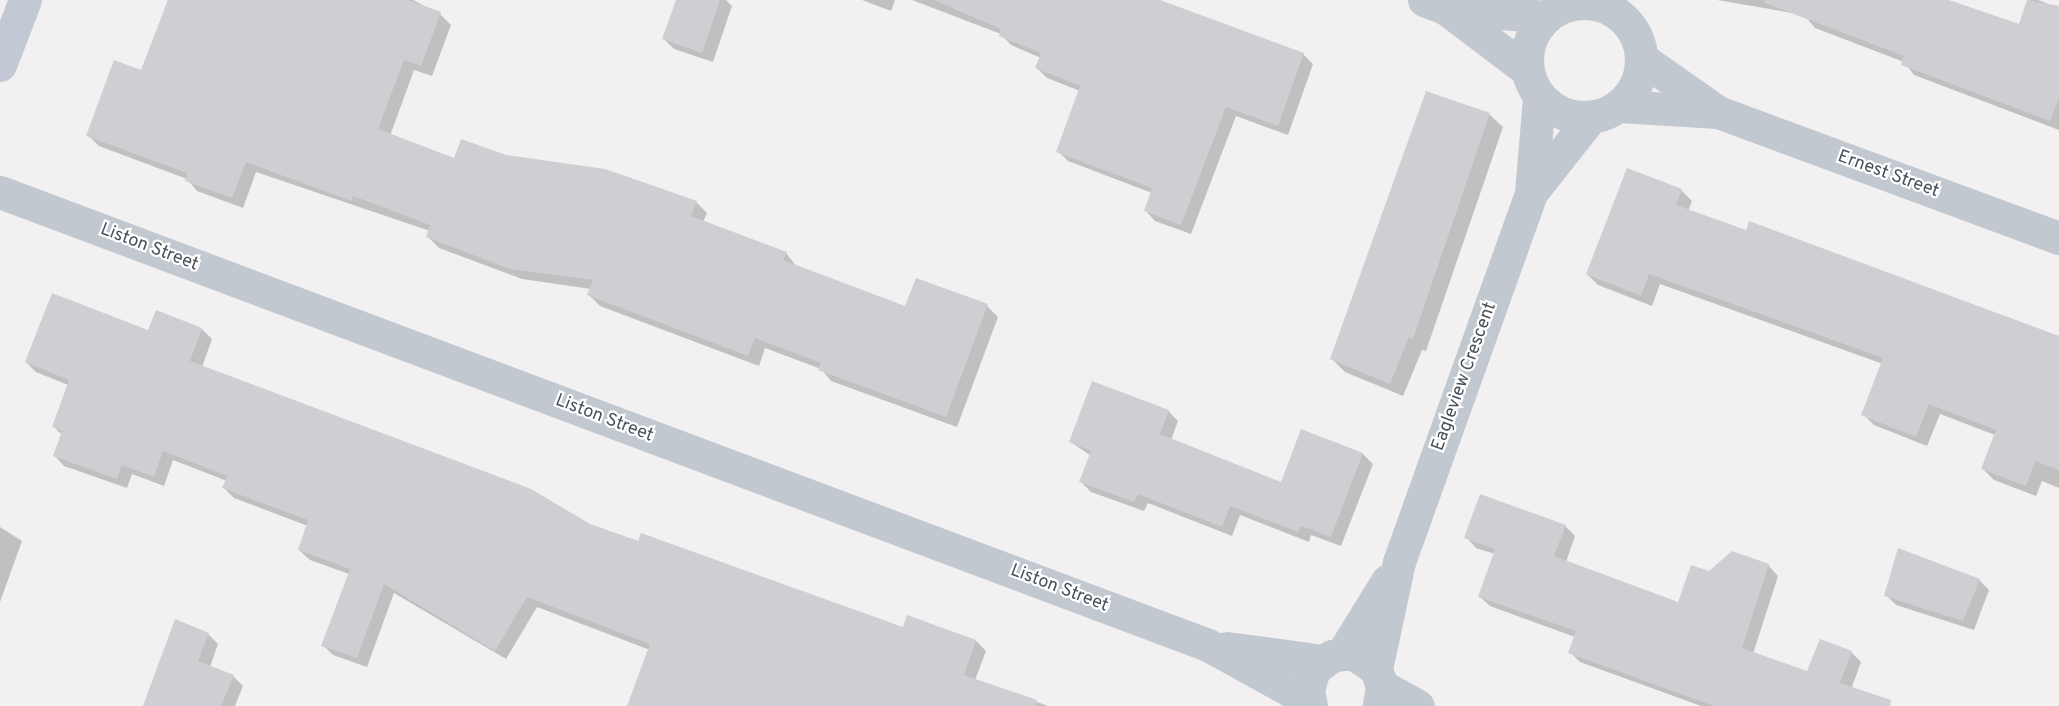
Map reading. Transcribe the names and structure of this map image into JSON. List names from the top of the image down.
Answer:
{
  "streets": {
    "street": ["Ernest Street", "Liston Street", "Eagleview Crescent"]
  },
  "crossings": [
    ["Ernest Street", "Eagleview Crescent"],
    ["Liston Street", "Eagleview Crescent"]
  ]
}
